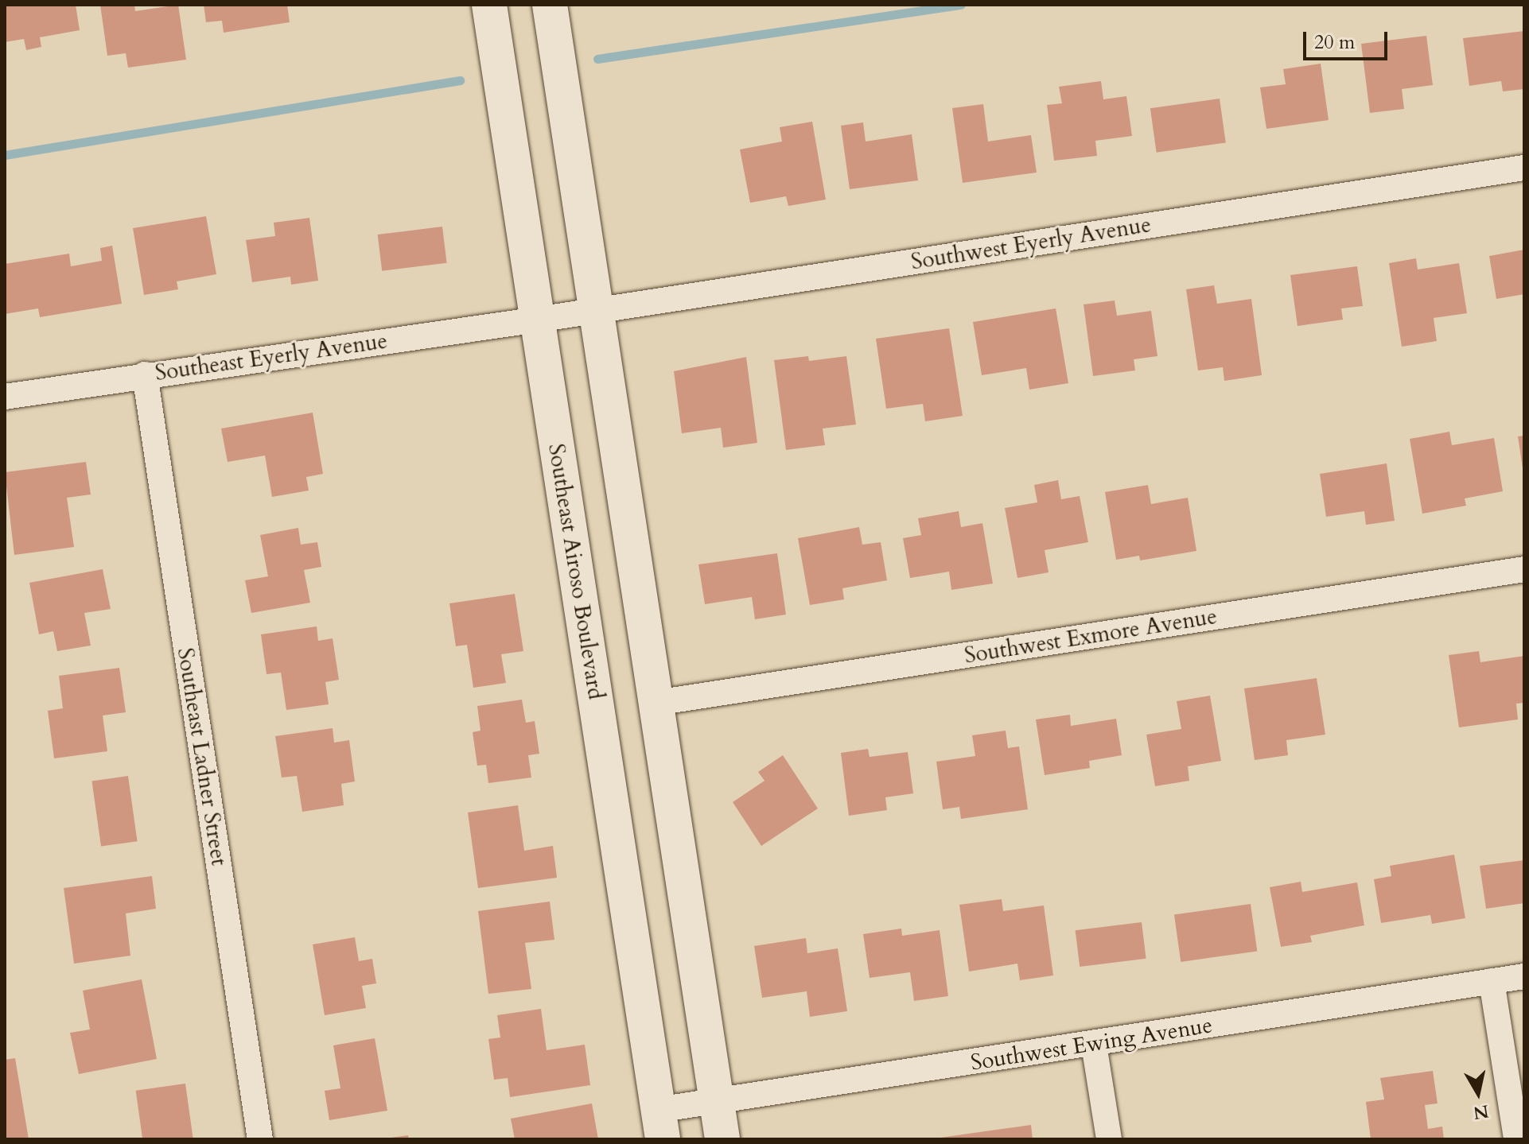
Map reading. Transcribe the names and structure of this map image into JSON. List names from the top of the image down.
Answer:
{
  "streets": {
    "main road": ["Southeast Airoso Boulevard"],
    "street": [
      "Southwest Eyerly Avenue",
      "Southeast Eyerly Avenue",
      "Southwest Exmore Avenue",
      "Southeast Ladner Street",
      "Southwest Ewing Avenue"
    ]
  },
  "crossings": [
    ["Southwest Eyerly Avenue", "Southeast Eyerly Avenue"],
    ["Southwest Eyerly Avenue", "Southeast Airoso Boulevard"],
    ["Southeast Eyerly Avenue", "Southeast Airoso Boulevard"],
    ["Southeast Eyerly Avenue", "Southeast Ladner Street"],
    ["Southeast Airoso Boulevard", "Southwest Ewing Avenue"]
  ],
  "scale_bar": "20 m",
  "north": "bottom"
}
